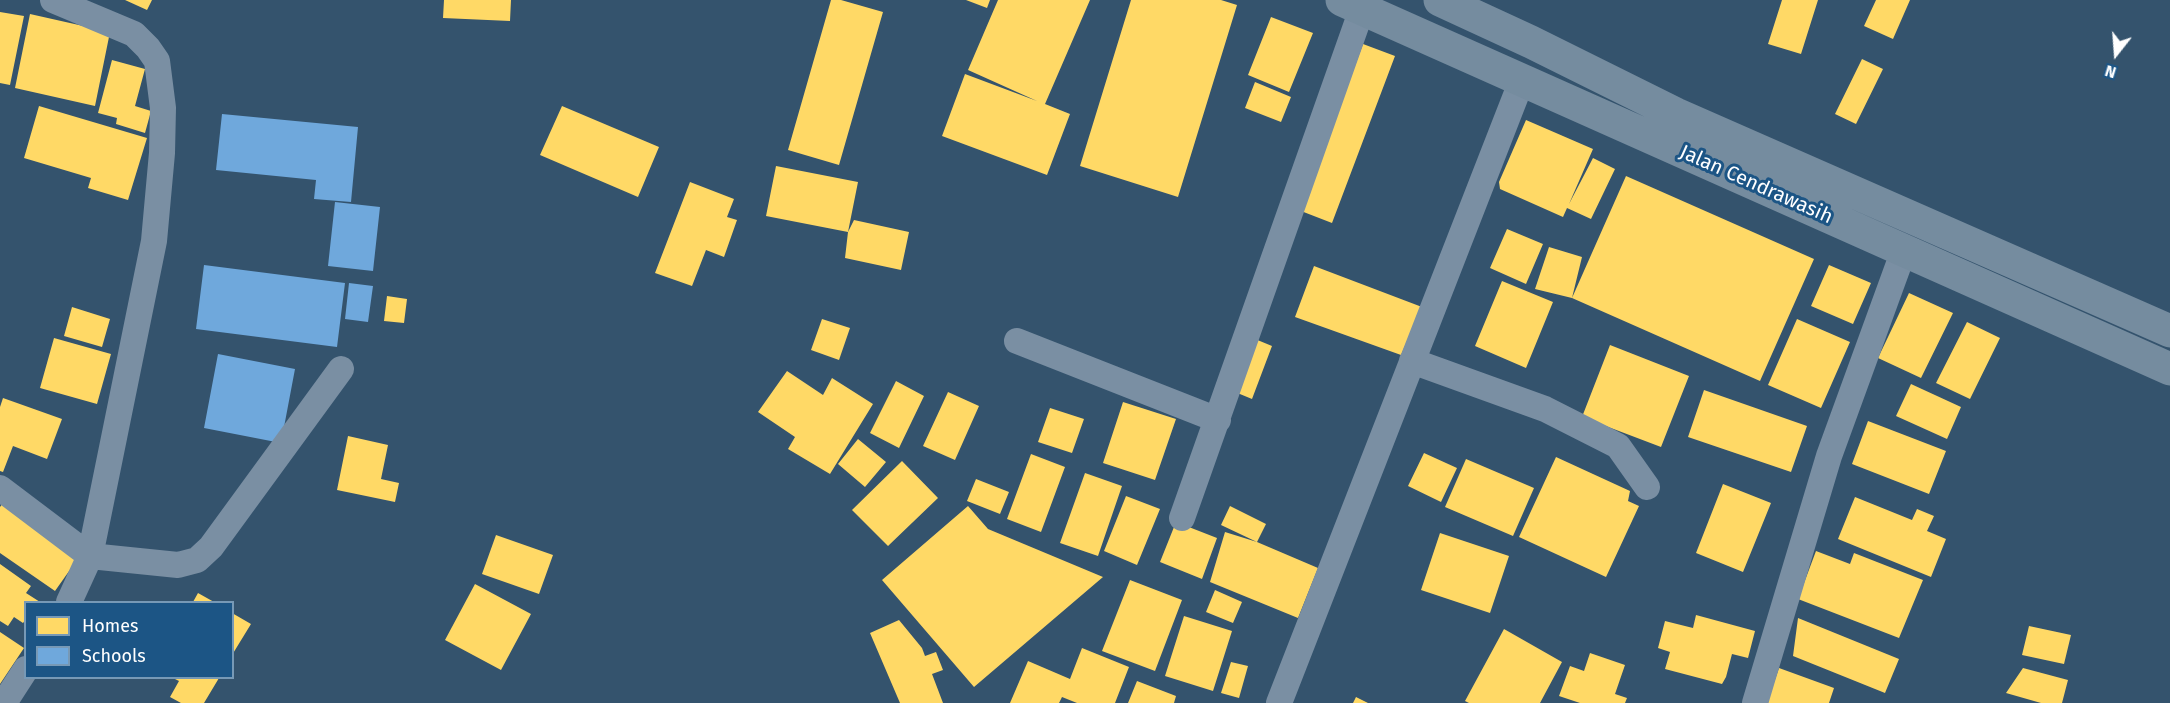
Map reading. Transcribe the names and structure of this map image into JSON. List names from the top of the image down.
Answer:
{
  "streets": {
    "main road": ["Jalan Cendrawasih"]
  },
  "legend": ["Homes", "Schools"],
  "north": "bottom"
}
